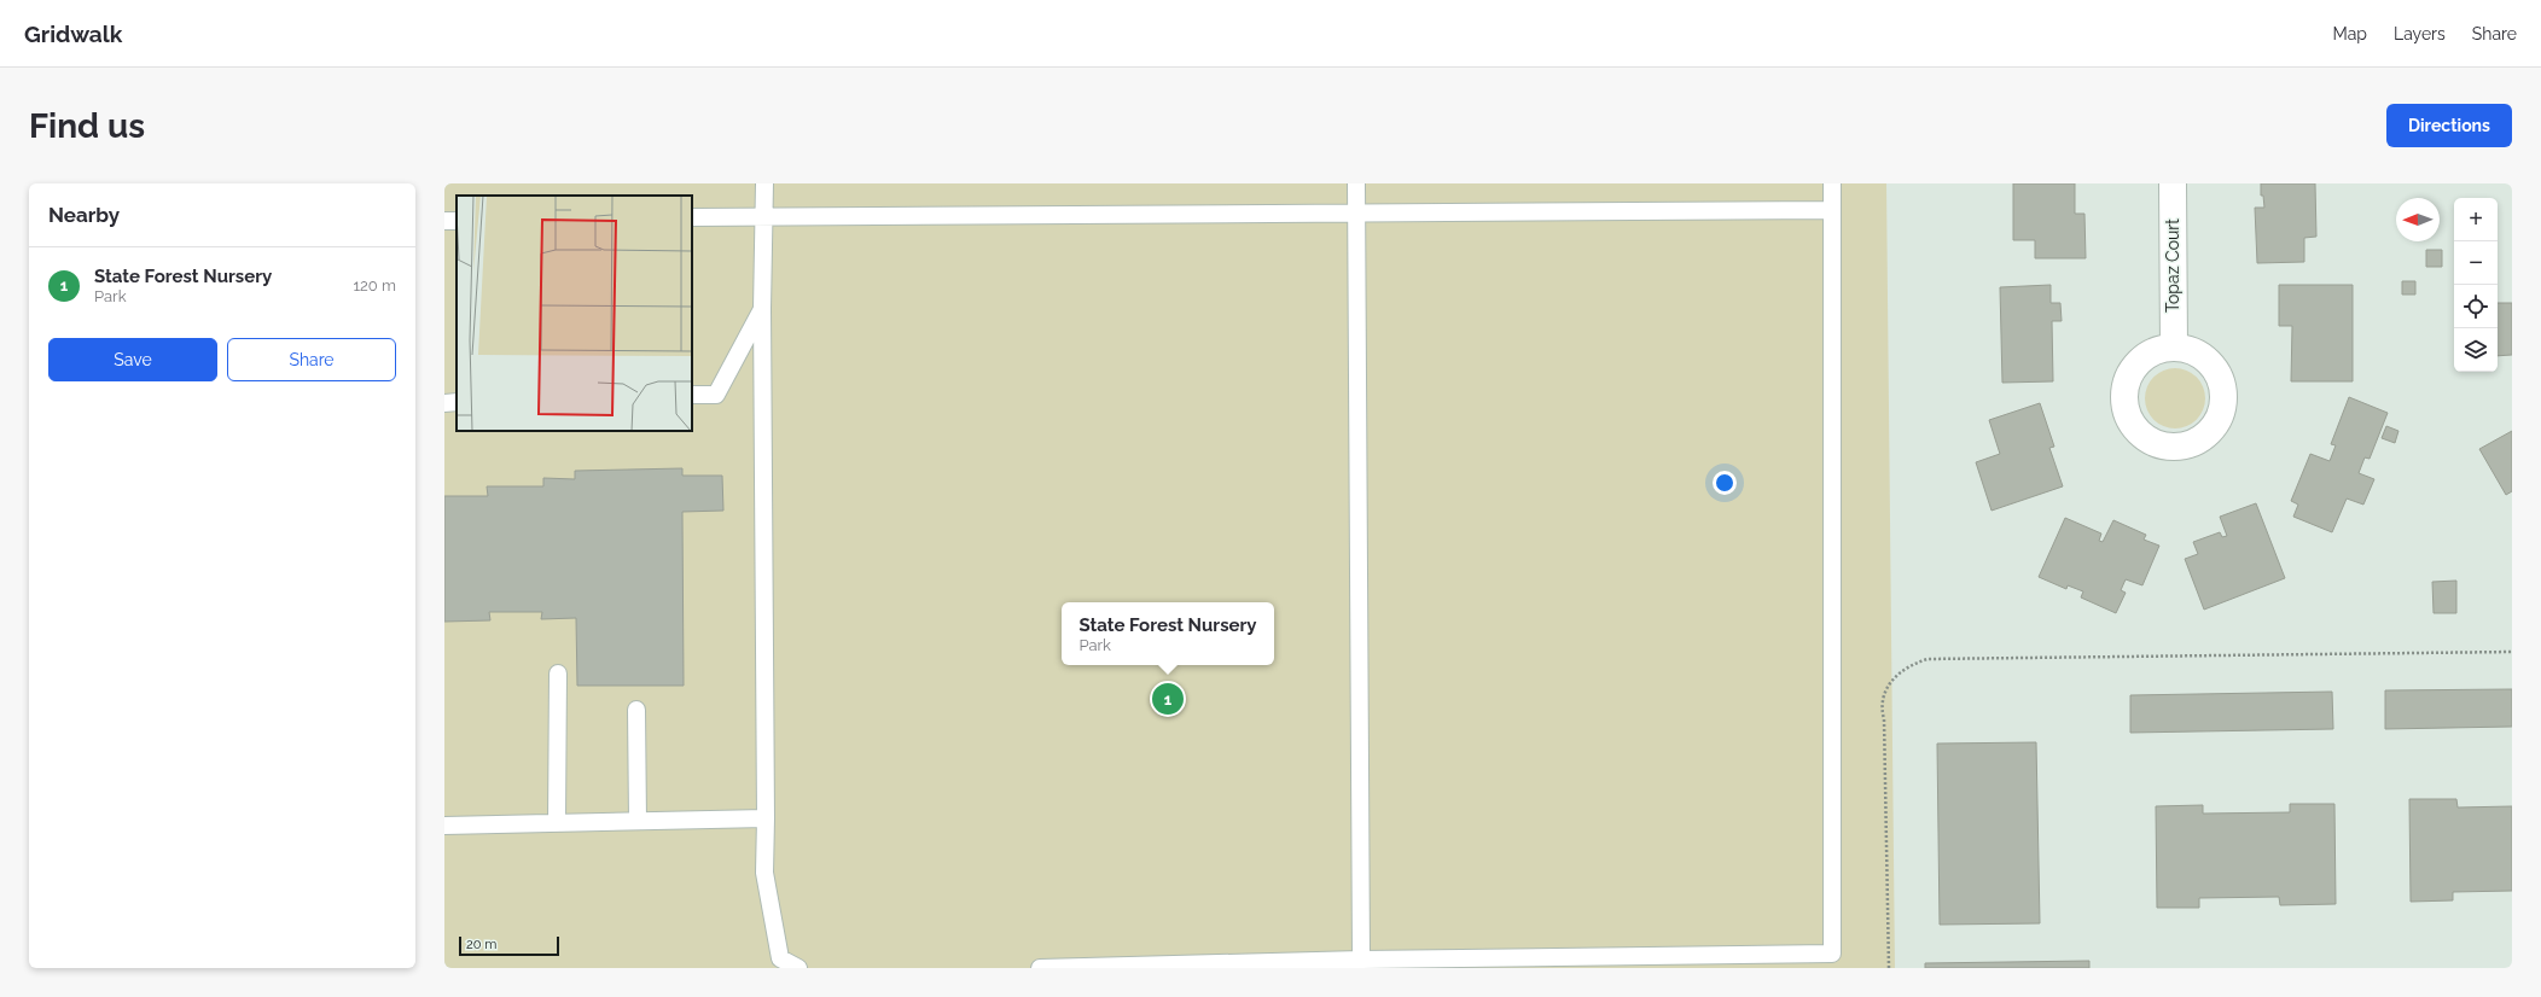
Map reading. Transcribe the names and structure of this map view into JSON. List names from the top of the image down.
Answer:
{
  "streets": {
    "street": ["Topaz Court"]
  },
  "scale_bar": "20 m",
  "north": "left",
  "page": {
    "header": "Gridwalk",
    "nav": ["Map", "Layers", "Share"],
    "buttons": [
      "Directions",
      ["Save", "Share"]
    ],
    "title": "Find us",
    "heading": "Nearby",
    "map_buttons": ["+", "−"],
    "list": [
      {
        "mark": "1",
        "name": "State Forest Nursery",
        "note": "Park",
        "value": "120 m"
      }
    ],
    "popup": ["State Forest Nursery", "Park"],
    "pins": "1",
    "scale": "20 m"
  }
}
